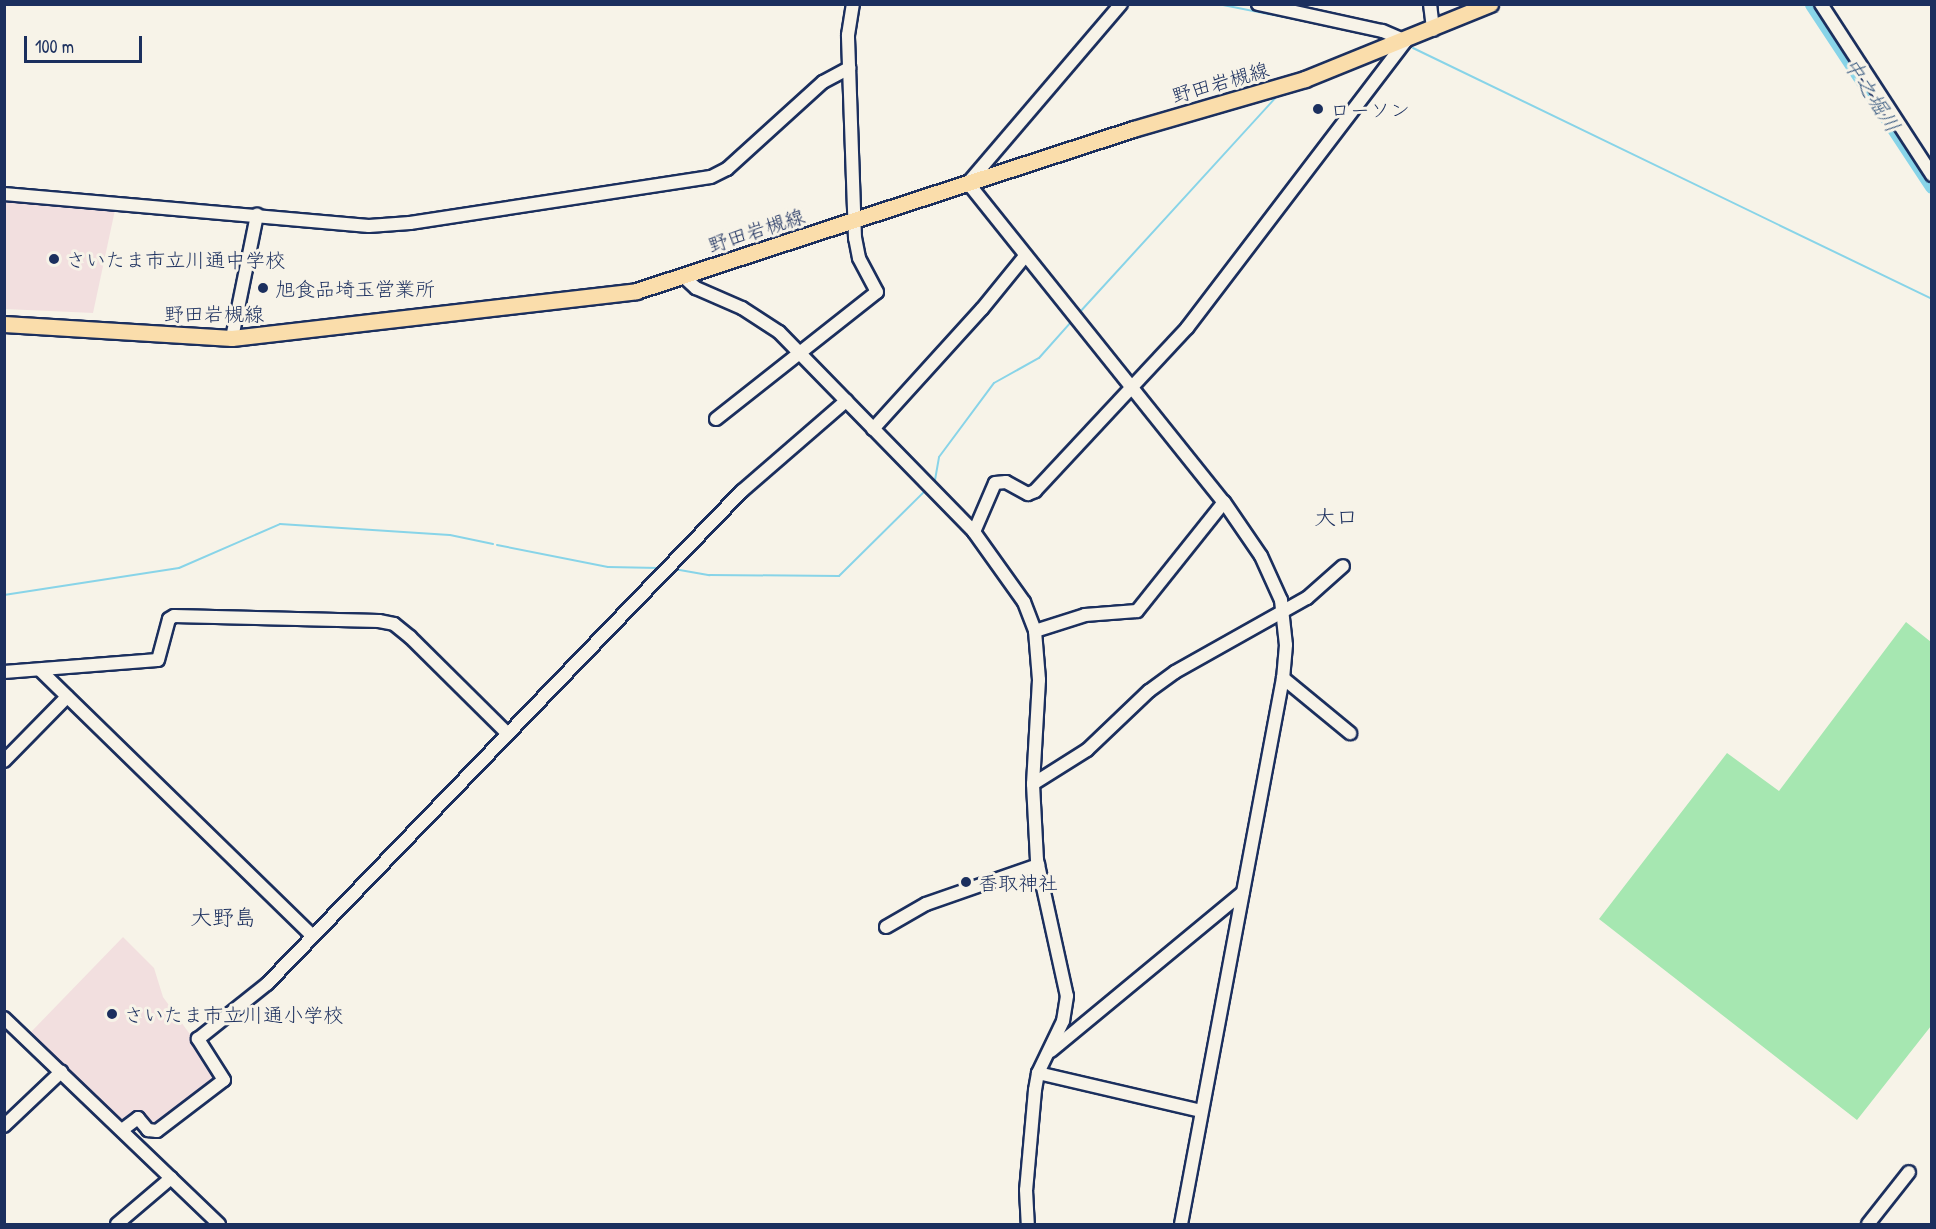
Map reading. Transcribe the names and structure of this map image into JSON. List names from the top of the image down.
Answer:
{
  "streets": {
    "main road": ["野田岩槻線"]
  },
  "districts": ["大口", "大野島"],
  "water": ["中之堀川"],
  "places": [
    "ローソン",
    "さいたま市立川通中学校",
    "旭食品埼玉営業所",
    "香取神社",
    "さいたま市立川通小学校"
  ],
  "scale_bar": "100 m"
}
